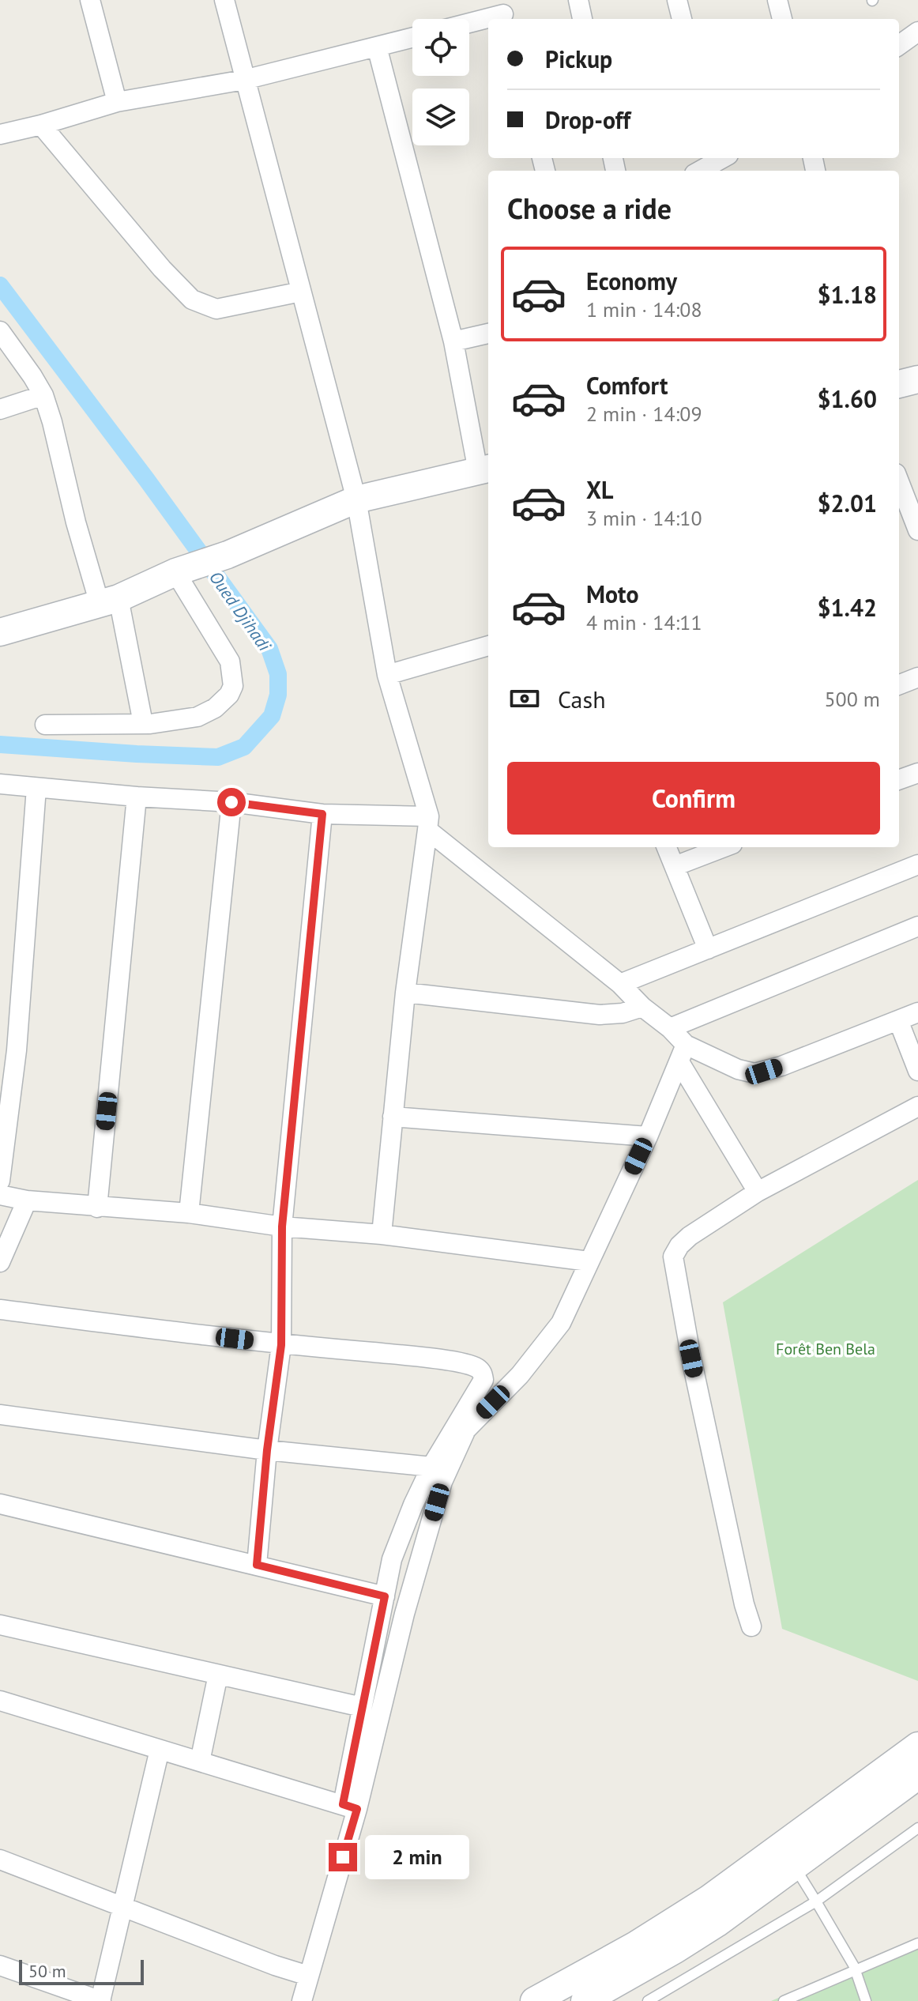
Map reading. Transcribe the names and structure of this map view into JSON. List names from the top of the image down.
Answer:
{
  "water": ["Oued Djihadi"],
  "parks": ["Forêt Ben Bela"],
  "scale_bar": "50 m",
  "page": {
    "banner": ["Pickup", "Drop-off"],
    "heading": "Choose a ride",
    "list": [
      {
        "name": "Economy",
        "note": "1 min · 14:08",
        "value": "$1.18"
      },
      {
        "name": "Comfort",
        "note": "2 min · 14:09",
        "value": "$1.60"
      },
      {
        "name": "XL",
        "note": "3 min · 14:10",
        "value": "$2.01"
      },
      {
        "name": "Moto",
        "note": "4 min · 14:11",
        "value": "$1.42"
      }
    ],
    "pay": ["Cash", "500 m"],
    "buttons": "Confirm",
    "bubble": "2 min",
    "scale": "50 m"
  }
}
